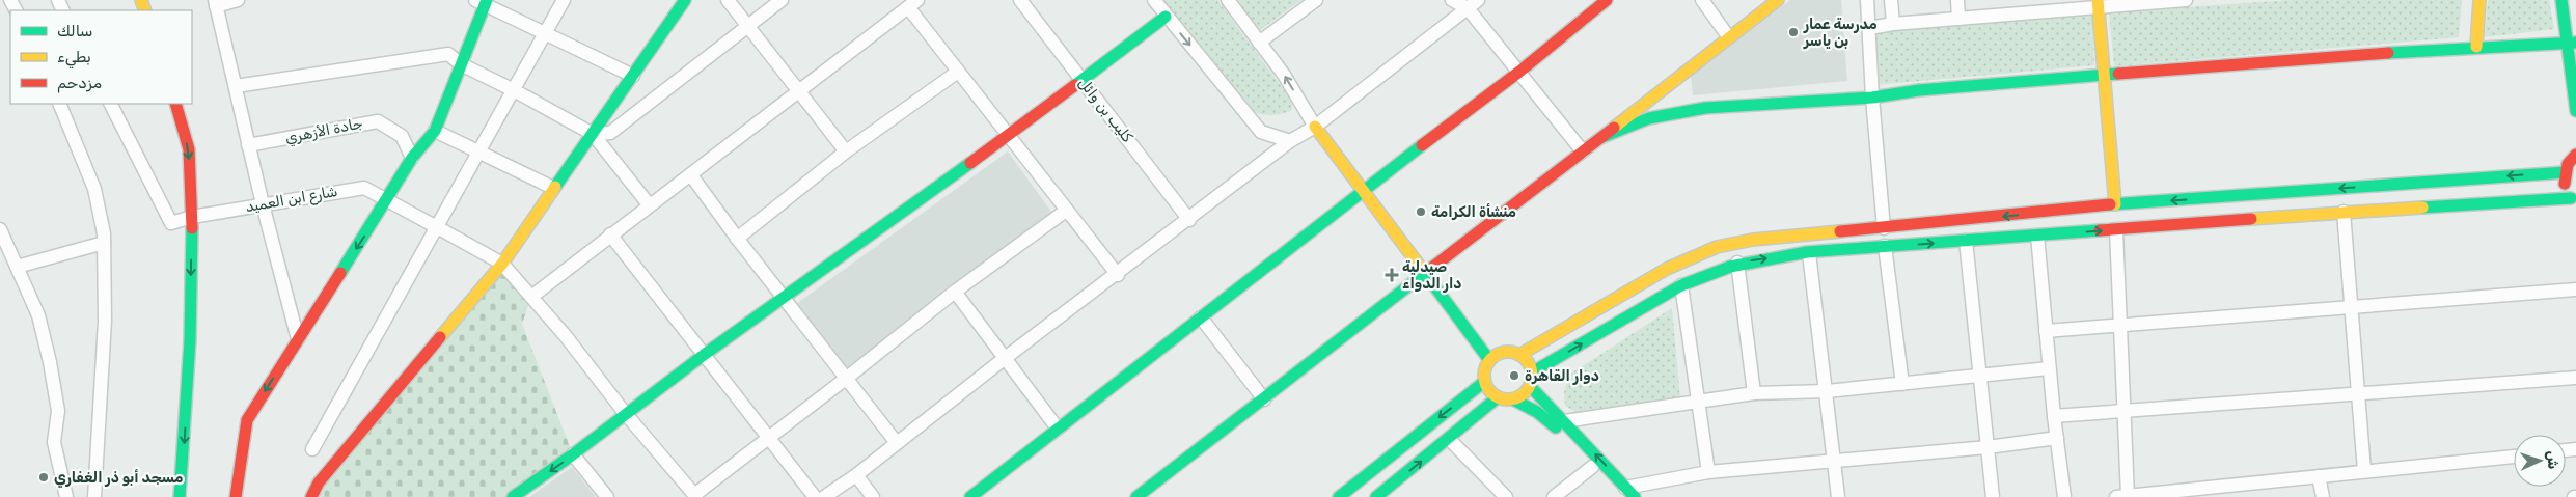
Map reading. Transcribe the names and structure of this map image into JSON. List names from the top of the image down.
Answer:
{
  "streets": {
    "street": ["كليب بن وائل", "جادة الأزهري", "شارع ابن العميد"]
  },
  "places": {
    "other": [
      "مدرسة عمار بن ياسر",
      "منشأة الكرامة",
      "دوار القاهرة",
      "مسجد أبو ذر الغفاري"
    ],
    "health": ["صيدلية دار الدواء"]
  },
  "legend": ["سالك", "بطيء", "مزدحم"],
  "north": "right"
}
